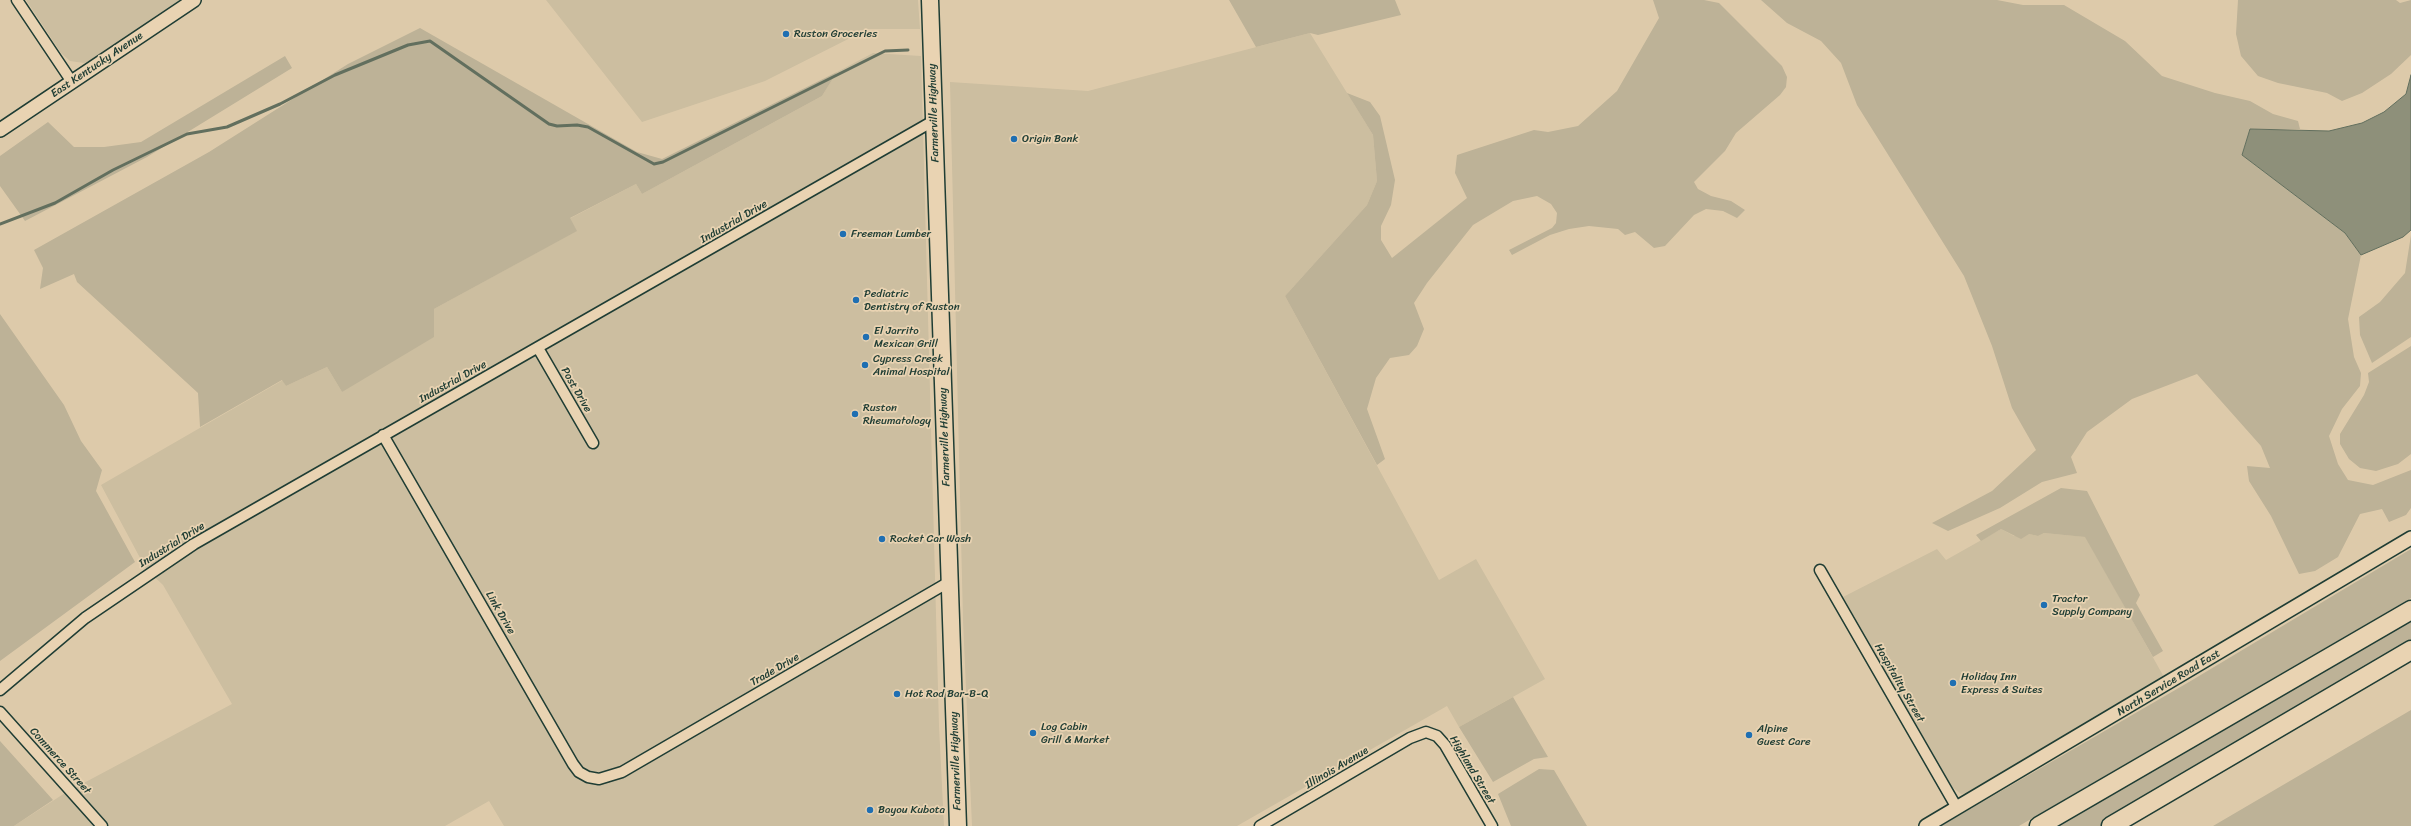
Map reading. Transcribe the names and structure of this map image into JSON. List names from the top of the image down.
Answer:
{
  "streets": {
    "main road": ["Farmerville Highway"],
    "street": [
      "East Kentucky Avenue",
      "Industrial Drive",
      "Post Drive",
      "Link Drive",
      "Trade Drive",
      "Hospitality Street",
      "North Service Road East",
      "Commerce Street",
      "Illinois Avenue",
      "Highland Street"
    ]
  },
  "crossings": [
    ["Farmerville Highway", "Industrial Drive"],
    ["Farmerville Highway", "Trade Drive"],
    ["Industrial Drive", "Post Drive"],
    ["Industrial Drive", "Link Drive"],
    ["Link Drive", "Trade Drive"],
    ["Hospitality Street", "North Service Road East"],
    ["Illinois Avenue", "Highland Street"]
  ],
  "places": [
    "Ruston Groceries",
    "Origin Bank",
    "Freeman Lumber",
    "Pediatric Dentistry of Ruston",
    "El Jarrito Mexican Grill",
    "Cypress Creek Animal Hospital",
    "Ruston Rheumatology",
    "Rocket Car Wash",
    "Tractor Supply Company",
    "Holiday Inn Express & Suites",
    "Hot Rod Bar-B-Q",
    "Log Cabin Grill & Market",
    "Alpine Guest Care",
    "Bayou Kubota"
  ]
}
